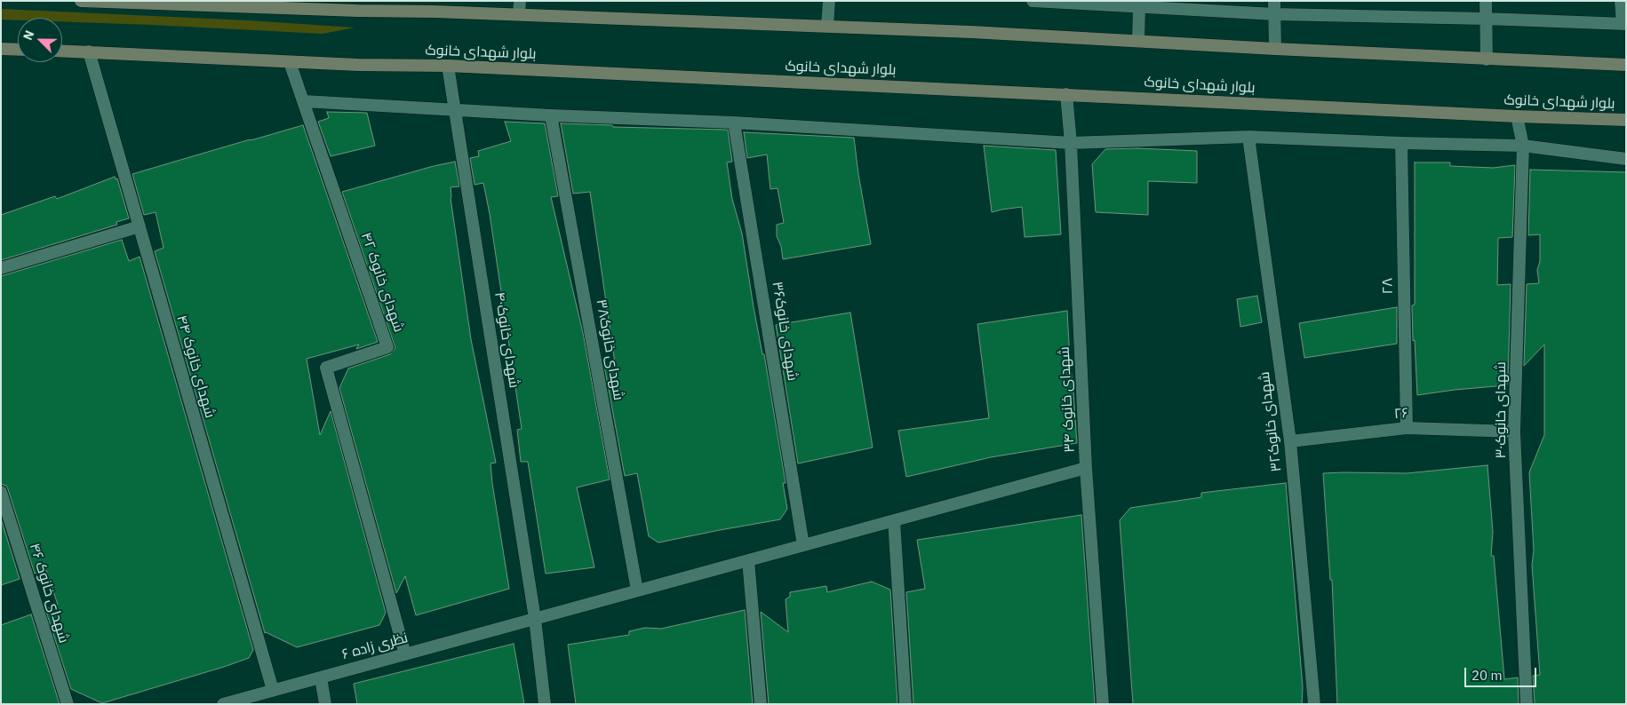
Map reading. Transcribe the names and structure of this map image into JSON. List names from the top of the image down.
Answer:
{
  "streets": {
    "main road": ["بلوار شهدای خانوک"],
    "street": [
      "شهدای خانوک ۴۲",
      "۲۸",
      "شهدای خانوک۳۶",
      "شهدای خانوک۴۰",
      "شهدای خانوک۳۸",
      "۴۴ شهدای خانوک",
      "۳۴ شهدای خانوک",
      "شهدای خانوک۳۰",
      "۲۶",
      "شهدای خانوک۳۲",
      "۴۶ شهدای خانوک",
      "نظری زاده ۶"
    ]
  },
  "crossings": [
    ["بلوار شهدای خانوک", "شهدای خانوک ۴۲"],
    ["بلوار شهدای خانوک", "شهدای خانوک۴۰"],
    ["بلوار شهدای خانوک", "۴۴ شهدای خانوک"],
    ["بلوار شهدای خانوک", "۳۴ شهدای خانوک"],
    ["بلوار شهدای خانوک", "شهدای خانوک۳۰"],
    ["شهدای خانوک ۴۲", "نظری زاده ۶"],
    ["۲۸", "۲۶"],
    ["شهدای خانوک۳۶", "نظری زاده ۶"],
    ["شهدای خانوک۴۰", "نظری زاده ۶"],
    ["شهدای خانوک۳۸", "نظری زاده ۶"],
    ["۴۴ شهدای خانوک", "نظری زاده ۶"],
    ["۳۴ شهدای خانوک", "نظری زاده ۶"],
    ["شهدای خانوک۳۰", "۲۶"],
    ["۲۶", "شهدای خانوک۳۲"]
  ],
  "scale_bar": "20 m",
  "north": "top left"
}
